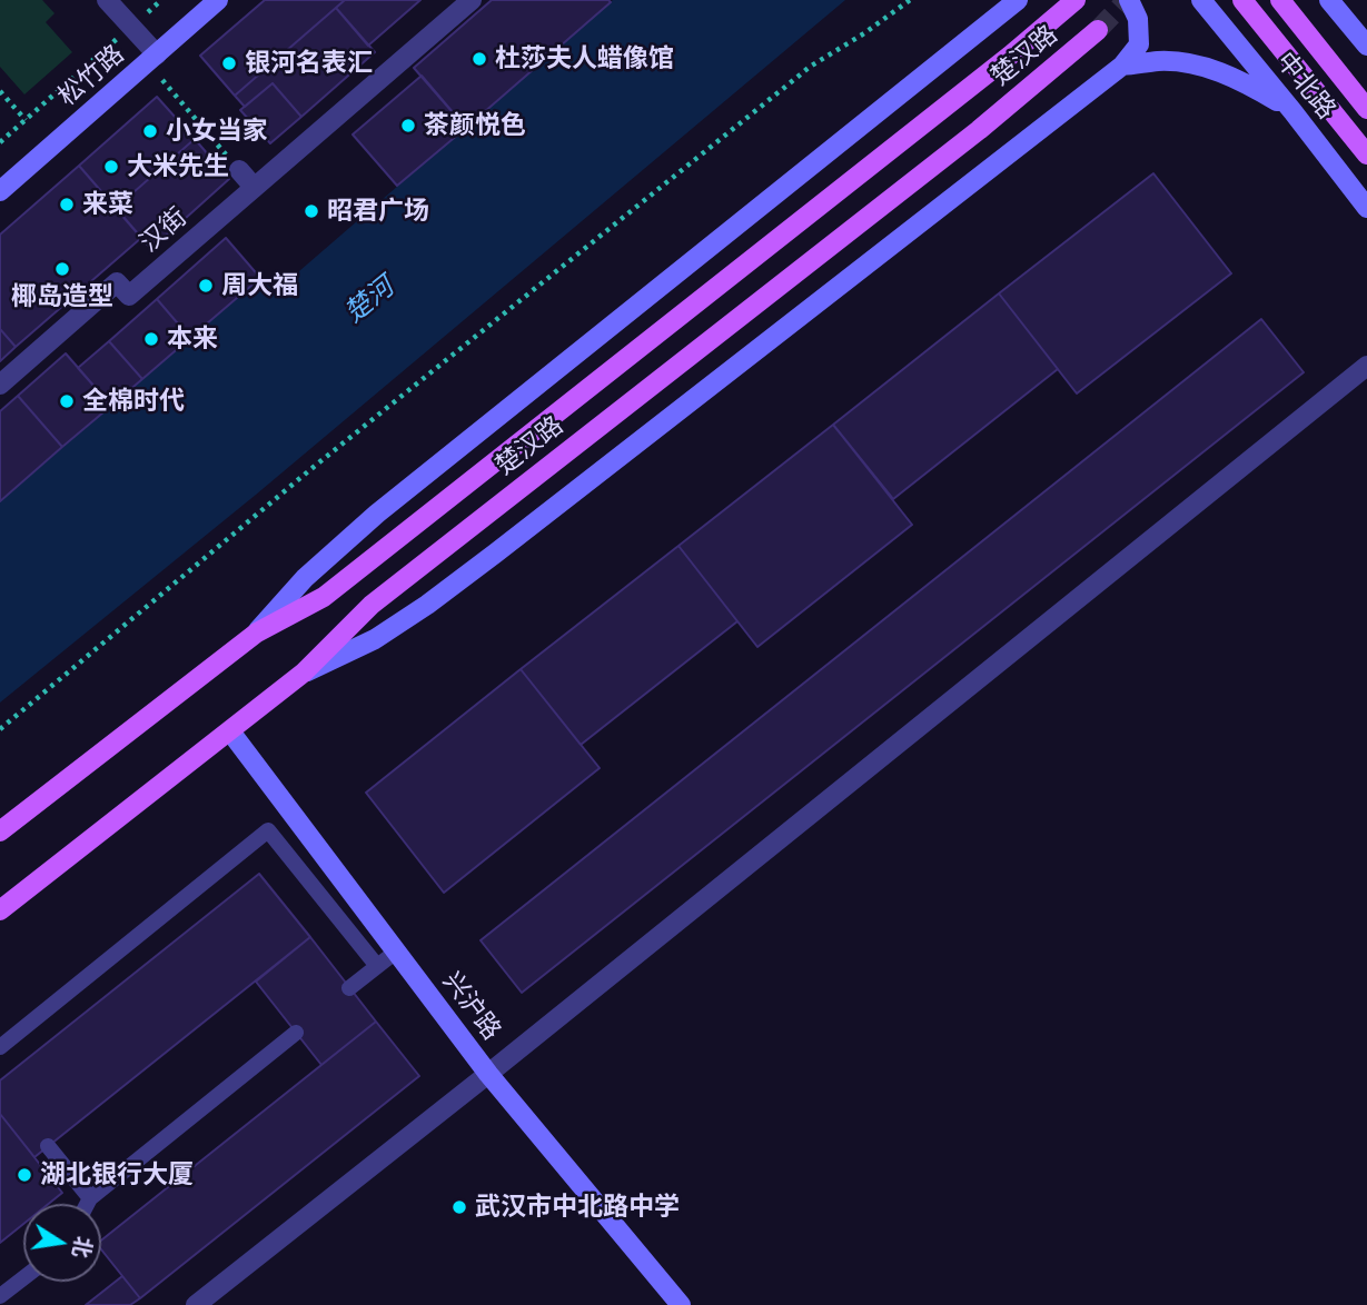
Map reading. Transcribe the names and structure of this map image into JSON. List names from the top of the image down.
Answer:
{
  "streets": {
    "main road": [
      "楚汉路",
      "松竹路",
      "中北路",
      "兴沪路"
    ],
    "street": ["汉街"]
  },
  "crossings": [
    ["楚汉路", "兴沪路"]
  ],
  "water": ["楚河"],
  "places": [
    "杜莎夫人蜡像馆",
    "银河名表汇",
    "茶颜悦色",
    "小女当家",
    "大米先生",
    "来菜",
    "昭君广场",
    "椰岛造型",
    "周大福",
    "本来",
    "全棉时代",
    "湖北银行大厦",
    "武汉市中北路中学"
  ],
  "north": "right"
}
